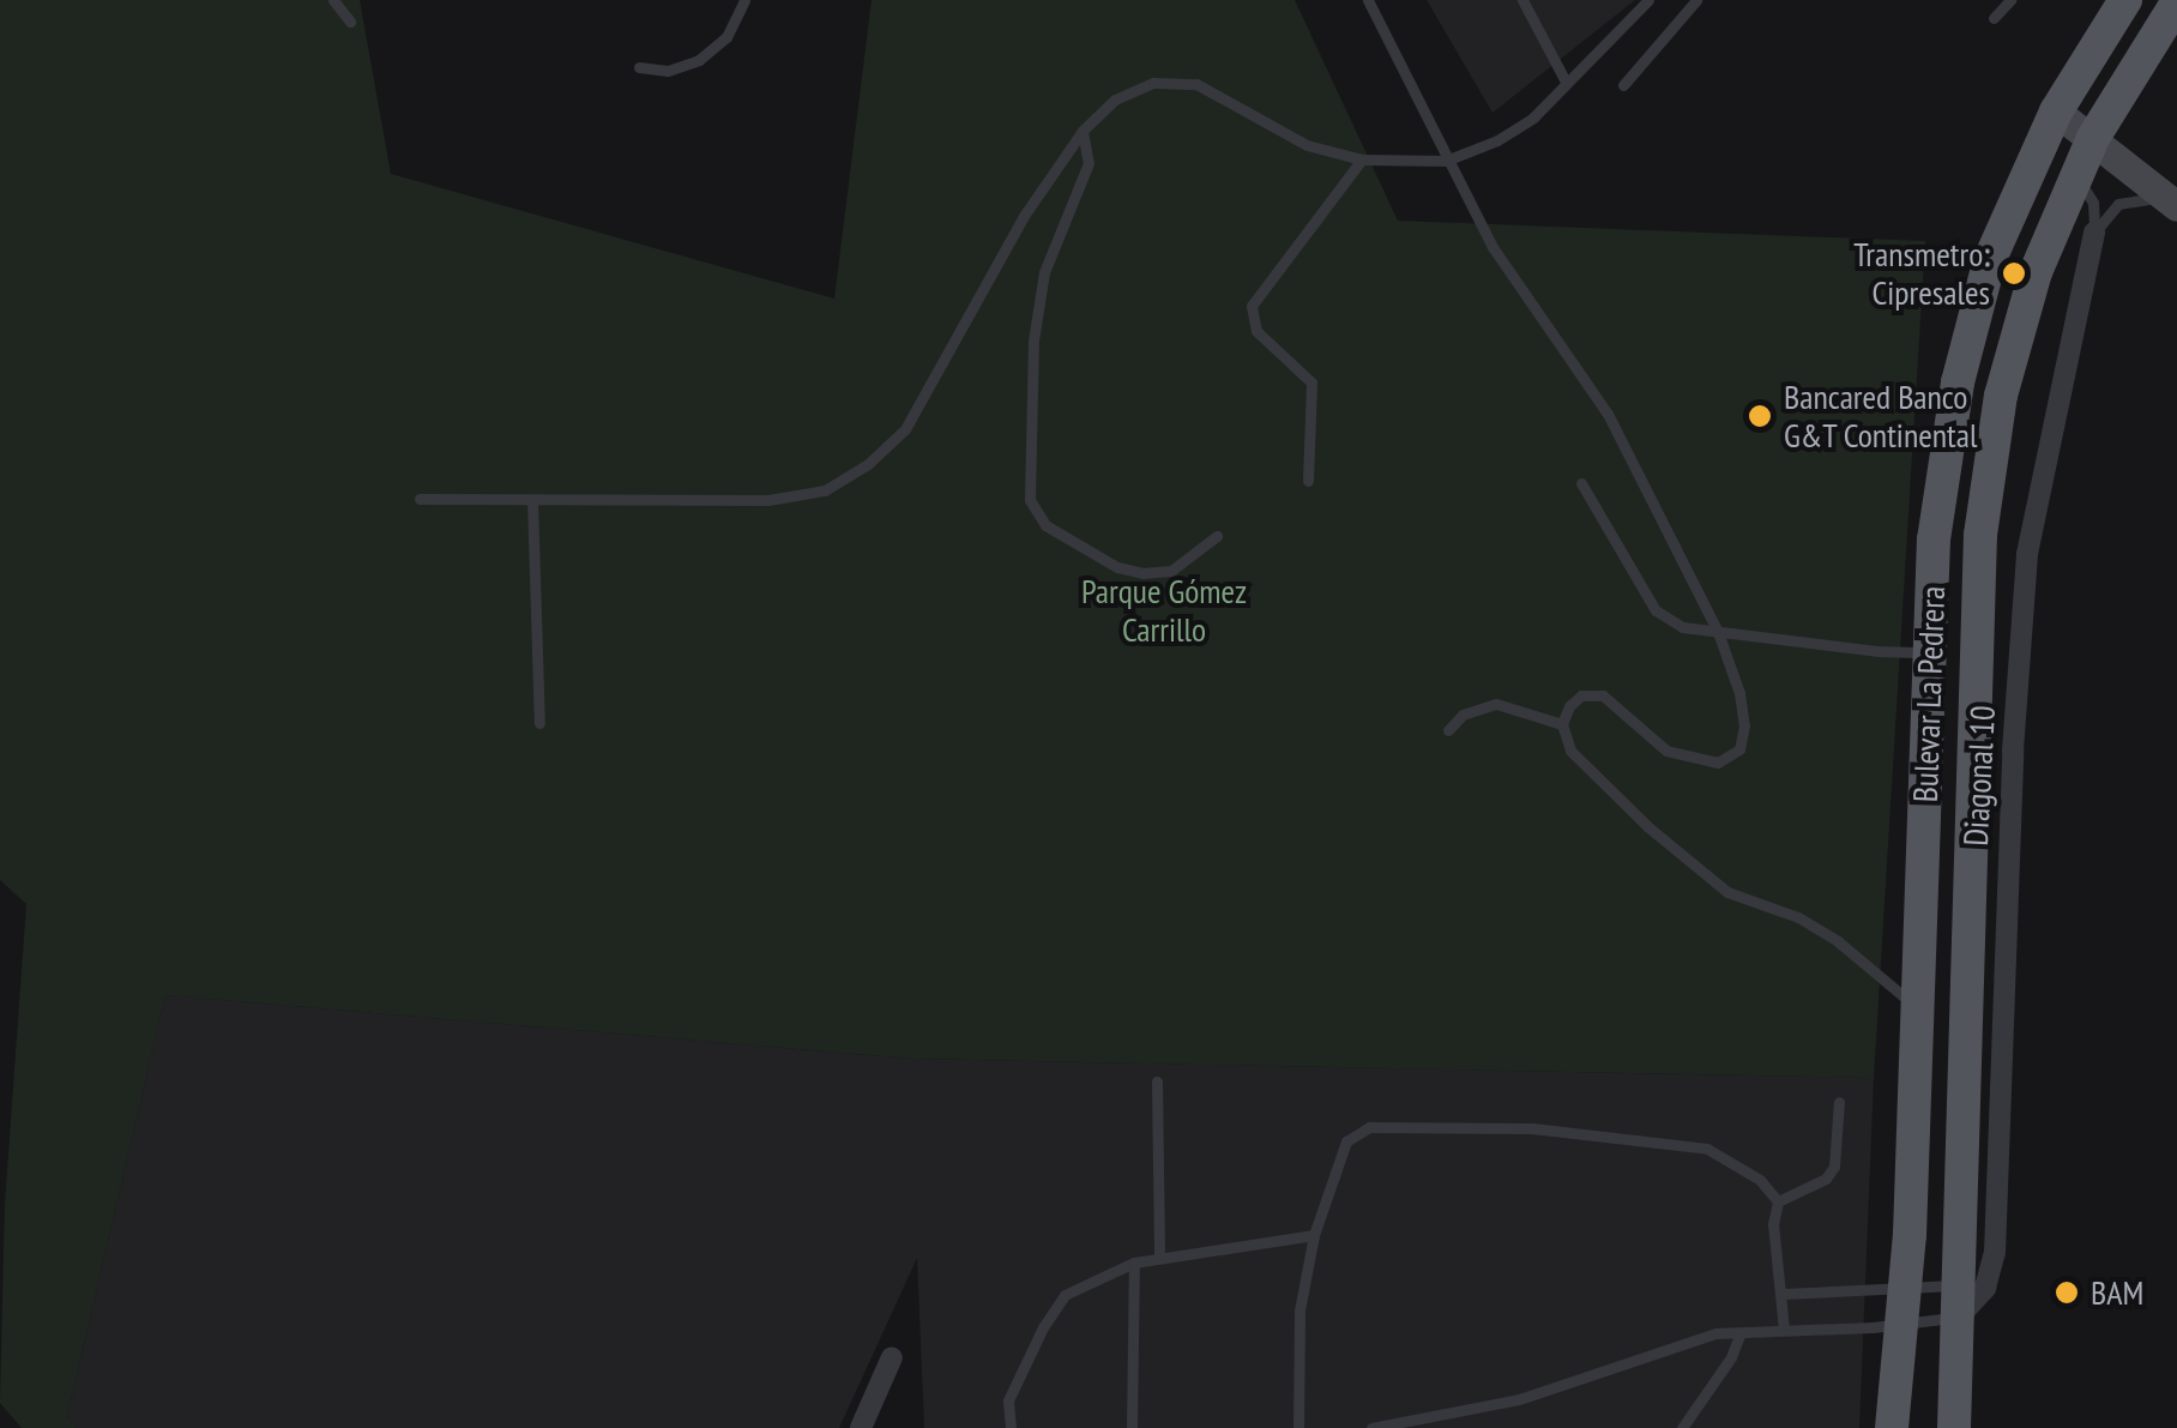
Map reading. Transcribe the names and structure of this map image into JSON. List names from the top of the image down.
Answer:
{
  "streets": {
    "main road": ["Bulevar La Pedrera"],
    "street": ["Diagonal 10"]
  },
  "crossings": [
    ["Bulevar La Pedrera", "Diagonal 10"]
  ],
  "parks": ["Parque Gómez Carrillo"],
  "places": ["Transmetro: Cipresales", "Bancared Banco G&T Continental", "BAM"]
}
